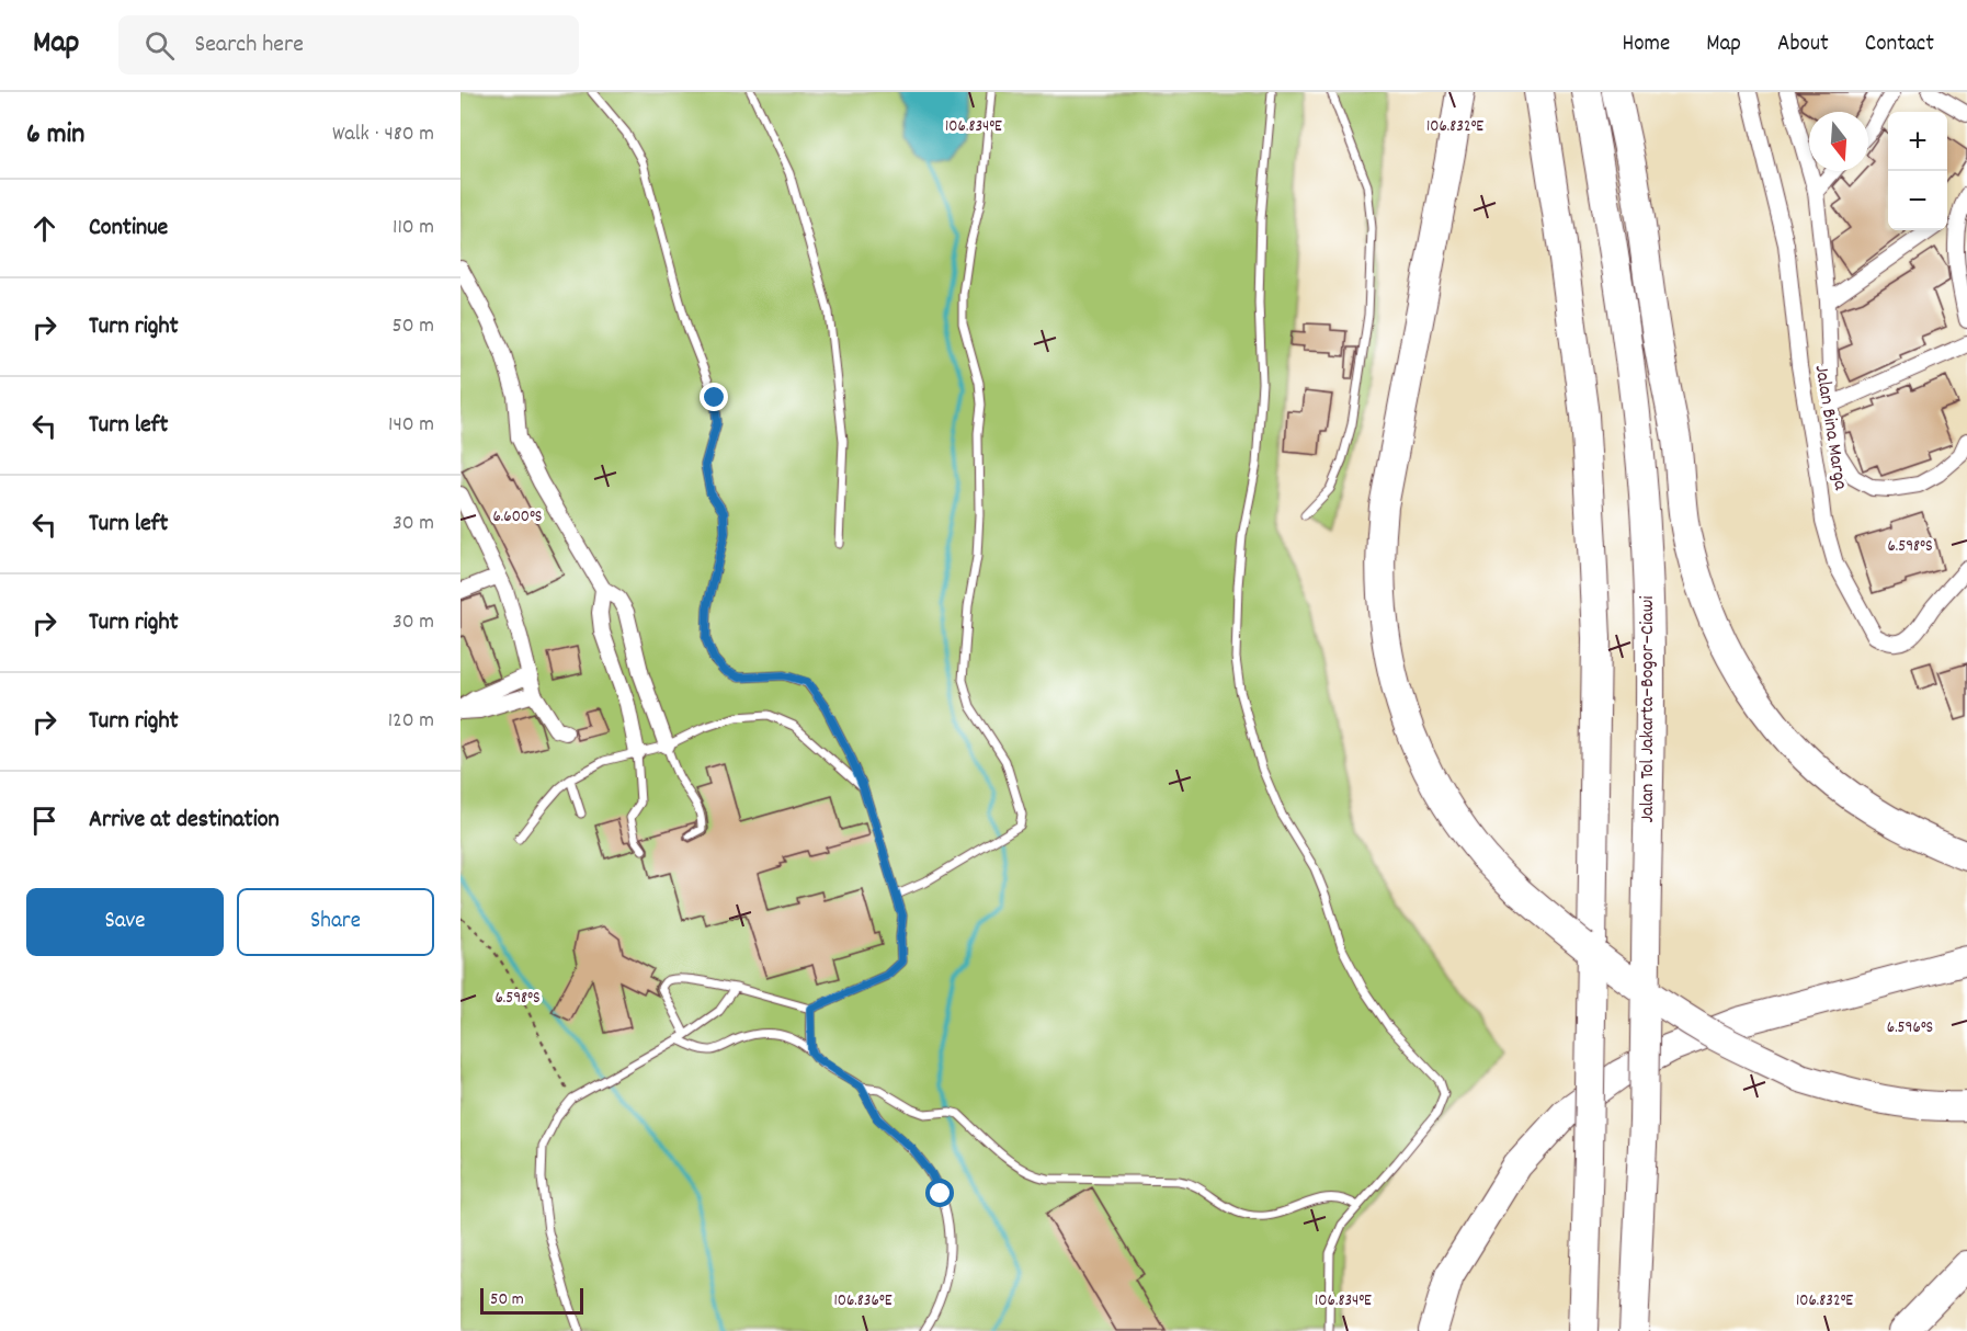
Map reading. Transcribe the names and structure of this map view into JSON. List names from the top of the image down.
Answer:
{
  "streets": {
    "highway": ["Jalan Tol Jakarta–Bogor–Ciawi"],
    "street": ["Jalan Bina Marga"]
  },
  "scale_bar": "50 m",
  "north": "bottom",
  "page": {
    "header": "Map",
    "search": "Search here",
    "nav": [
      "Home",
      "Map",
      "About",
      "Contact"
    ],
    "heading": ["6 min", "Walk · 480 m"],
    "map_buttons": ["+", "−"],
    "list": [
      ["Continue", "110 m"],
      ["Turn right", "50 m"],
      ["Turn left", "140 m"],
      ["Turn left", "30 m"],
      ["Turn right", "30 m"],
      ["Turn right", "120 m"],
      "Arrive at destination"
    ],
    "buttons": ["Save", "Share"],
    "scale": "50 m"
  },
  "coordinates": [
    "106.834°E",
    "106.832°E",
    "6.600°S",
    "6.598°S",
    "6.596°S",
    "106.836°E"
  ]
}
